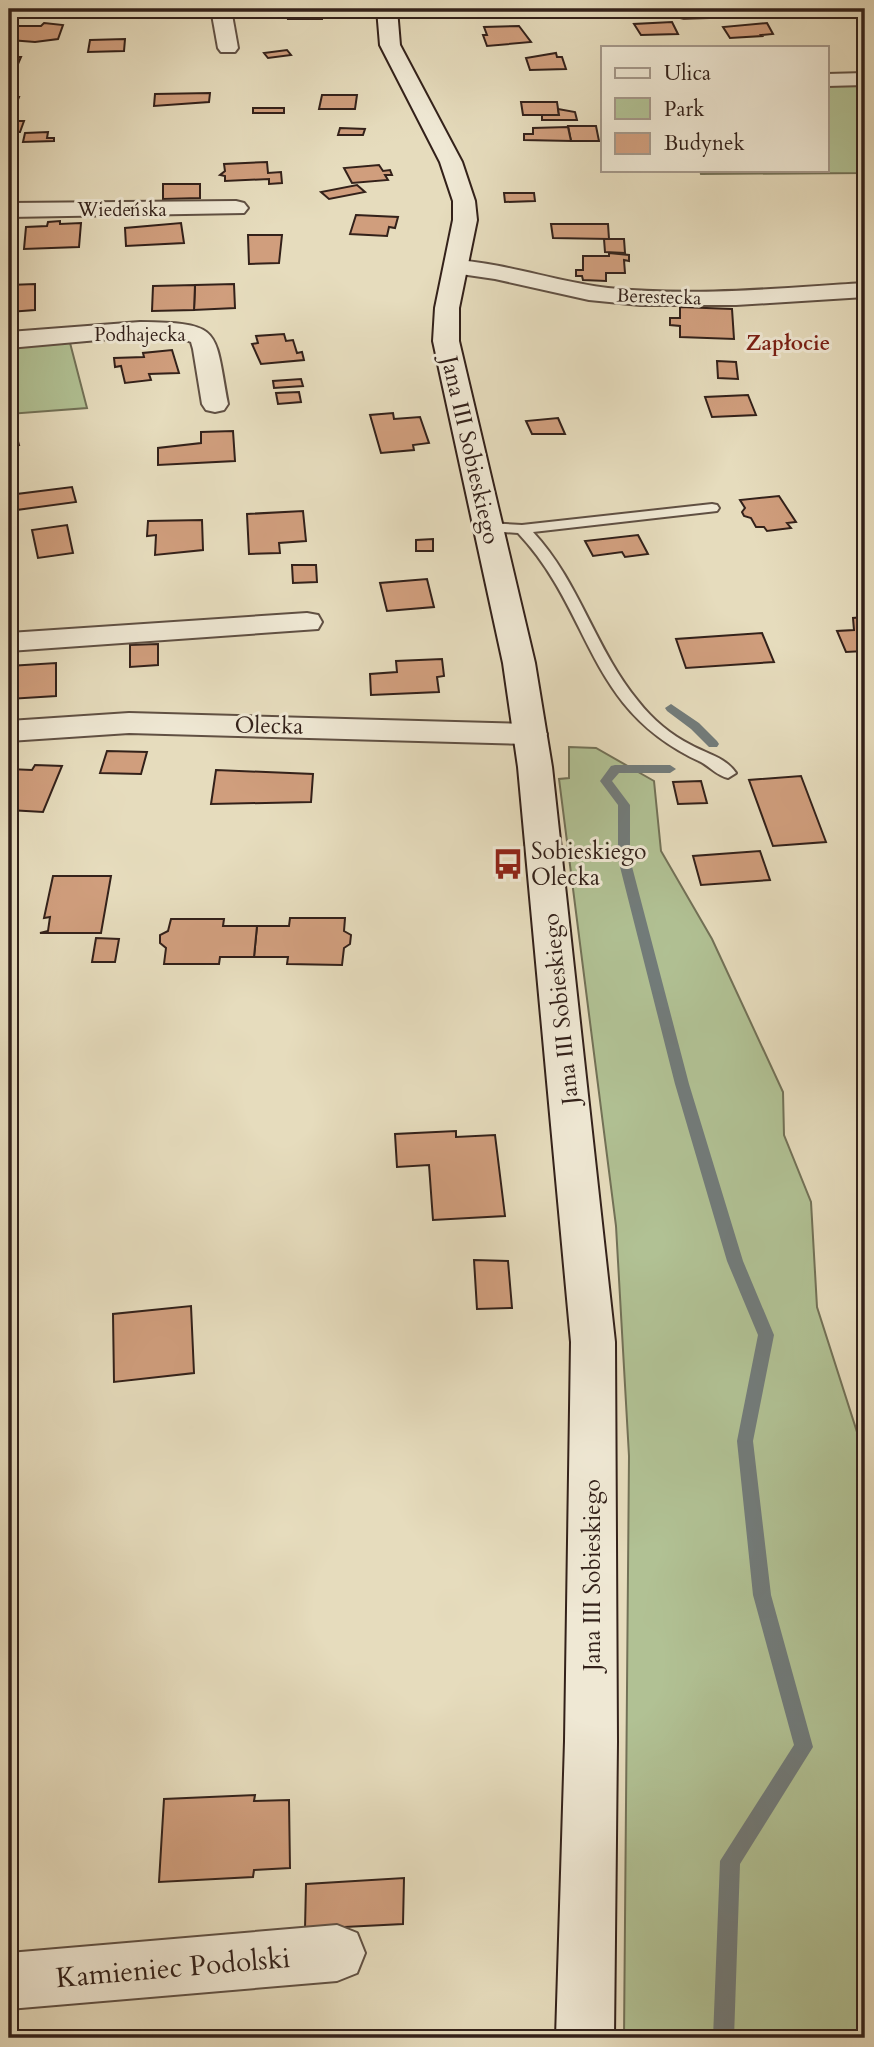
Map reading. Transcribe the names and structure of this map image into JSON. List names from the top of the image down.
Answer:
{
  "streets": {
    "street": [
      "Wiedeńska",
      "Berestecka",
      "Podhajecka",
      "Jana III Sobieskiego",
      "Olecka",
      "Kamieniec Podolski"
    ]
  },
  "crossings": [
    ["Berestecka", "Jana III Sobieskiego"],
    ["Jana III Sobieskiego", "Olecka"]
  ],
  "districts": ["Zapłocie"],
  "places": {
    "bus stop": ["Sobieskiego Olecka"]
  },
  "legend": ["Ulica", "Park", "Budynek"]
}
